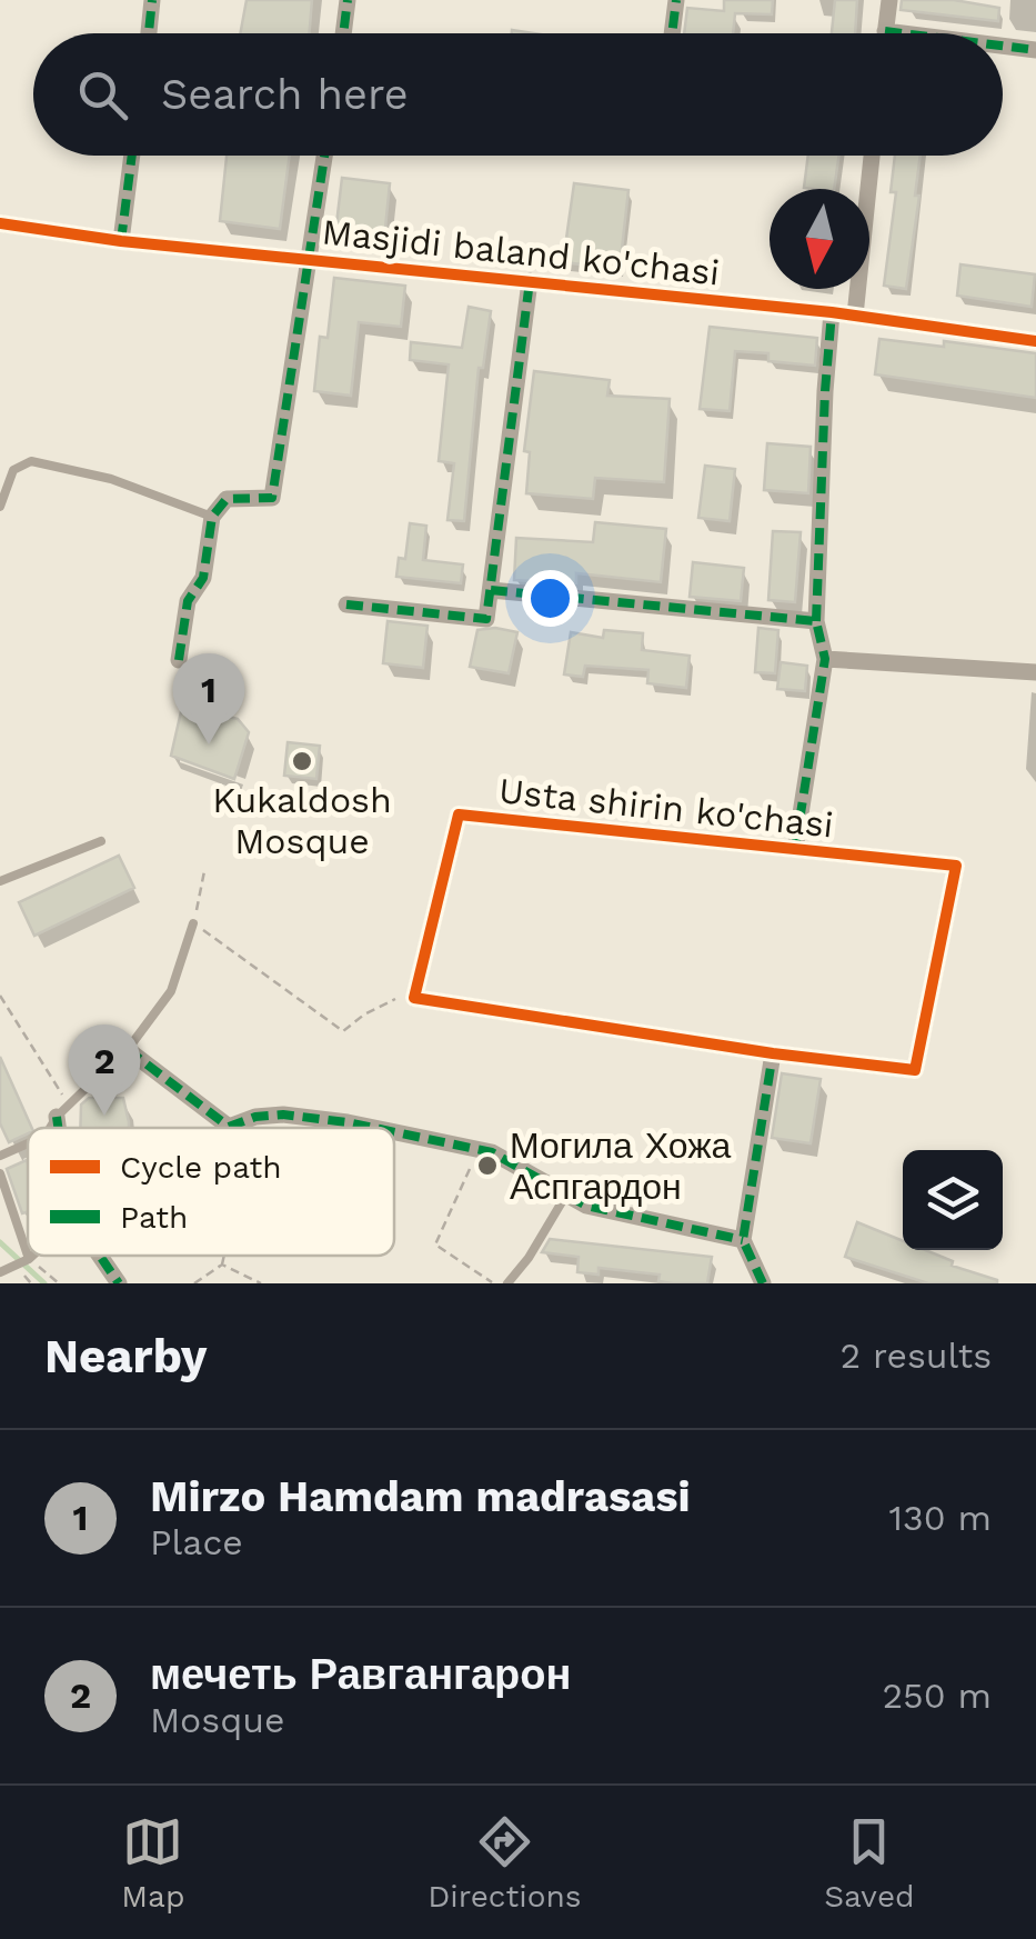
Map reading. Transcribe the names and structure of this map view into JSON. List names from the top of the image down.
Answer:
{
  "streets": {
    "street": ["Masjidi baland ko'chasi", "Usta shirin ko'chasi"]
  },
  "places": ["Kukaldosh Mosque", "Могила Хожа Аспгардон"],
  "legend": ["Cycle path", "Path"],
  "north": "bottom",
  "page": {
    "search": "Search here",
    "pins": ["1", "2"],
    "heading": ["Nearby", "2 results"],
    "list": [
      {
        "mark": "1",
        "name": "Mirzo Hamdam madrasasi",
        "note": "Place",
        "value": "130 m"
      },
      {
        "mark": "2",
        "name": "мечеть Равгангарон",
        "note": "Mosque",
        "value": "250 m"
      }
    ],
    "nav": ["Map", "Directions", "Saved"]
  }
}
